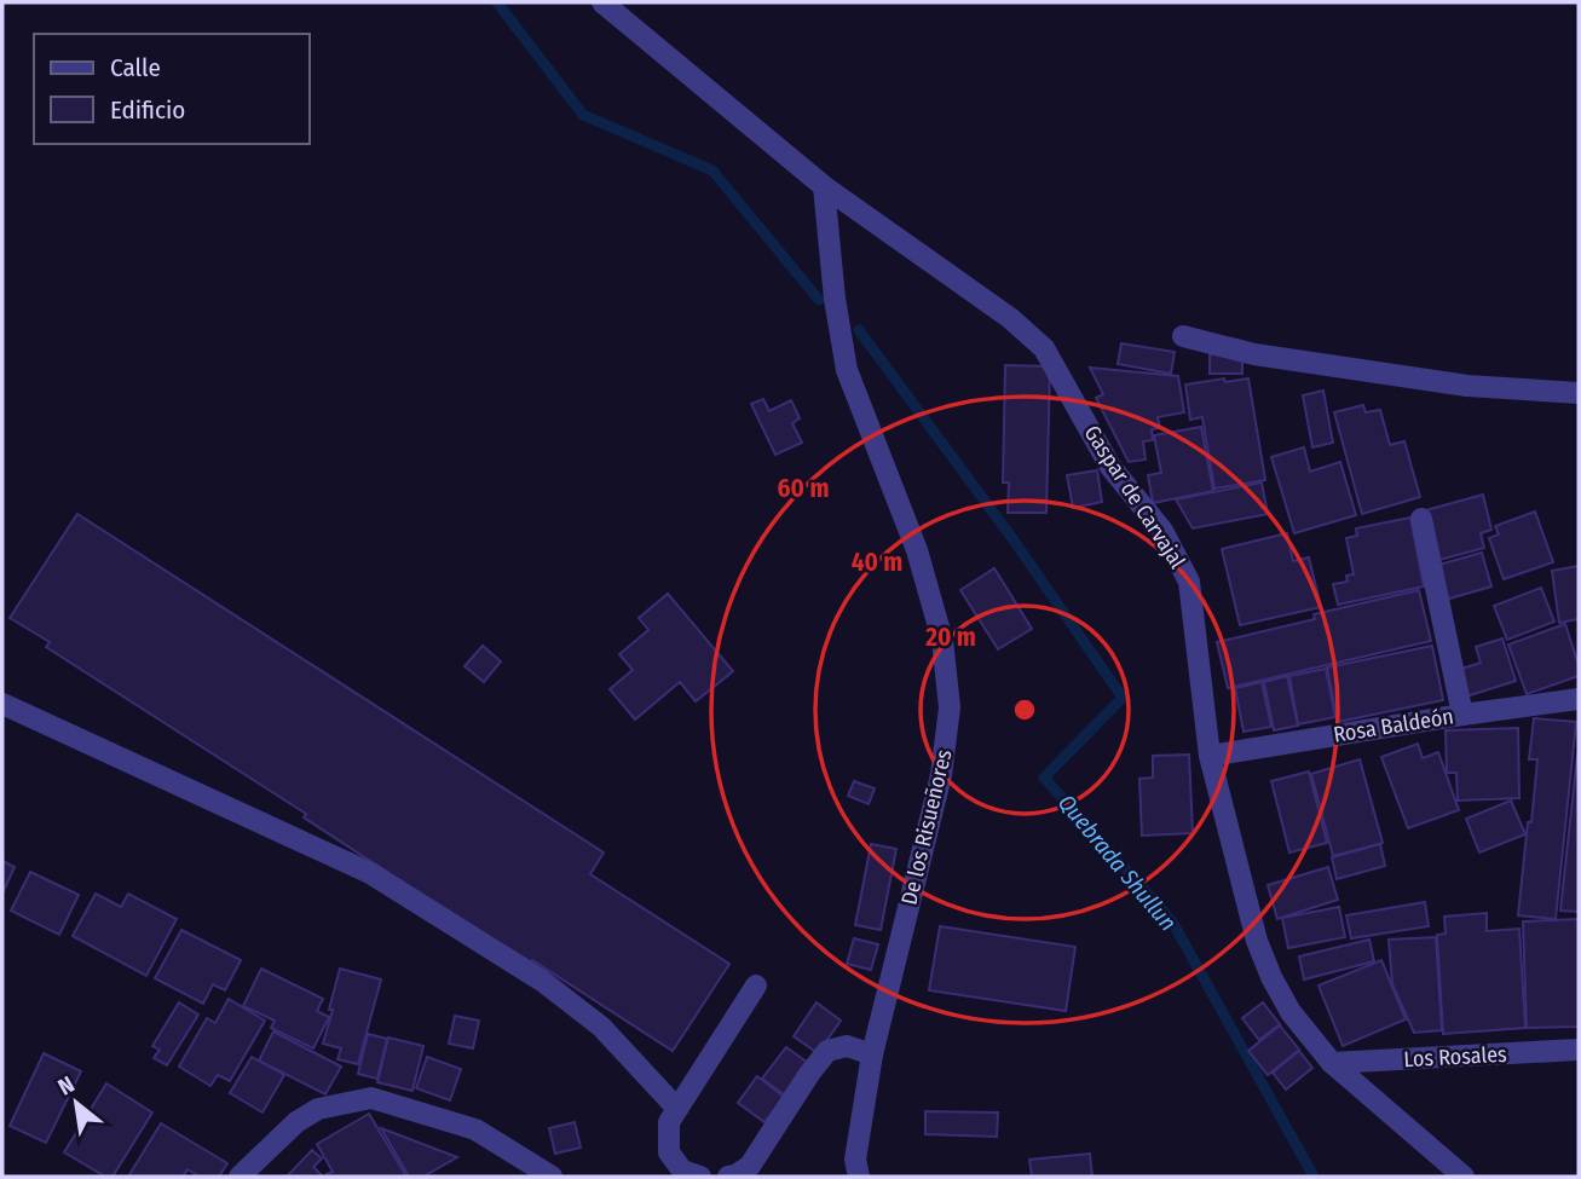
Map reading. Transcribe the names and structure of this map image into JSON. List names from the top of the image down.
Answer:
{
  "streets": {
    "street": [
      "Gaspar de Carvajal",
      "Rosa Baldeón",
      "De los Risueñores",
      "Los Rosales"
    ]
  },
  "crossings": [
    ["Gaspar de Carvajal", "Rosa Baldeón"],
    ["Gaspar de Carvajal", "De los Risueñores"],
    ["Gaspar de Carvajal", "Los Rosales"]
  ],
  "water": ["Quebrada Shullun"],
  "legend": ["Calle", "Edificio"],
  "north": "top left",
  "rings": ["60 m", "40 m", "20 m"]
}
